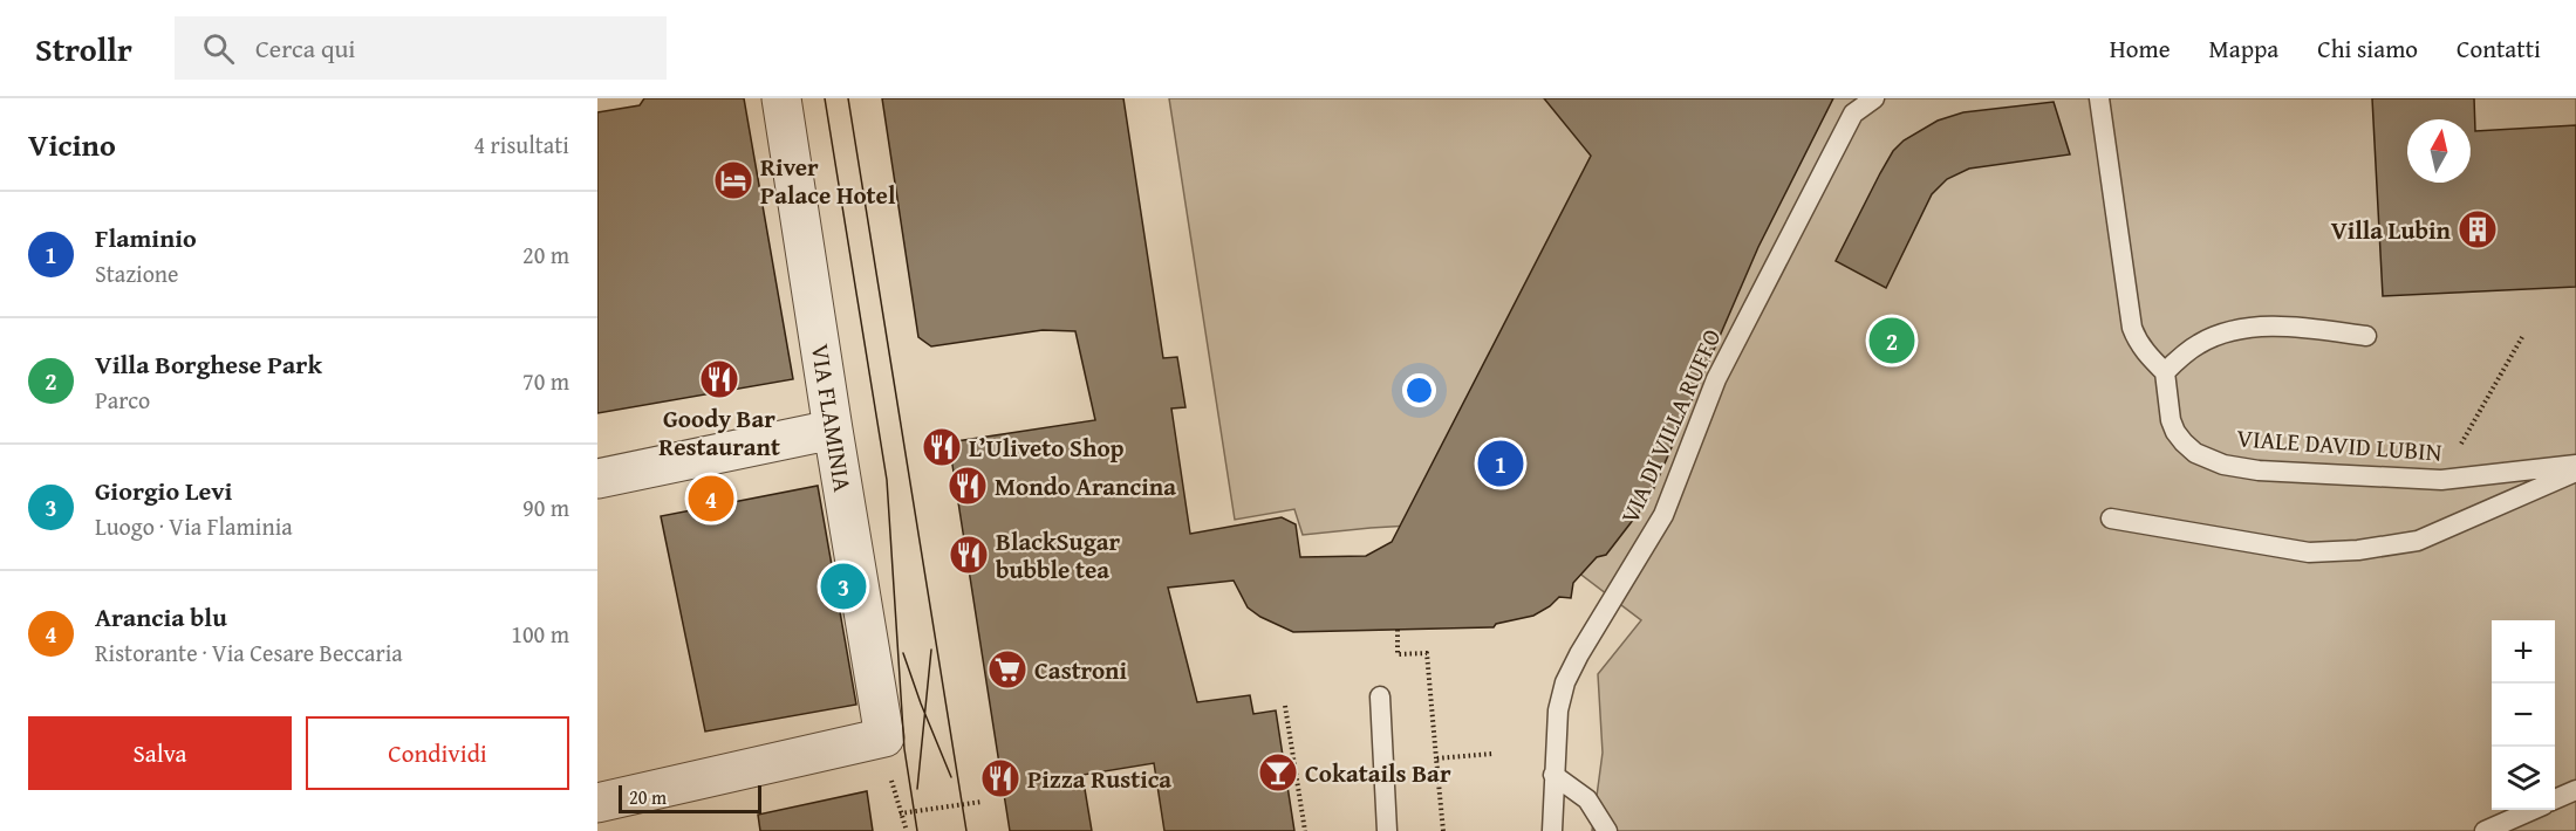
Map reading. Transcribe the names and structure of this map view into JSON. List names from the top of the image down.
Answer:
{
  "streets": {
    "street": ["VIA FLAMINIA"],
    "lane": ["VIA DI VILLA RUFFO", "VIALE DAVID LUBIN"]
  },
  "places": {
    "hotel": ["River Palace Hotel"],
    "building": ["Villa Lubin"],
    "restaurant": [
      "Goody Bar Restaurant",
      "L’Uliveto Shop",
      "Mondo Arancina",
      "BlackSugar bubble tea",
      "Pizza Rustica"
    ],
    "supermarket": ["Castroni"],
    "bar": ["Cokatails Bar"]
  },
  "scale_bar": "20 m",
  "north": "top",
  "page": {
    "header": "Strollr",
    "search": "Cerca qui",
    "nav": [
      "Home",
      "Mappa",
      "Chi siamo",
      "Contatti"
    ],
    "heading": ["Vicino", "4 risultati"],
    "list": [
      {
        "mark": "1",
        "name": "Flaminio",
        "note": "Stazione",
        "value": "20 m"
      },
      {
        "mark": "2",
        "name": "Villa Borghese Park",
        "note": "Parco",
        "value": "70 m"
      },
      {
        "mark": "3",
        "name": "Giorgio Levi",
        "note": "Luogo · Via Flaminia",
        "value": "90 m"
      },
      {
        "mark": "4",
        "name": "Arancia blu",
        "note": "Ristorante · Via Cesare Beccaria",
        "value": "100 m"
      }
    ],
    "pins": [
      "2",
      "1",
      "4",
      "3"
    ],
    "map_buttons": ["+", "−"],
    "buttons": ["Salva", "Condividi"],
    "scale": "20 m"
  }
}
